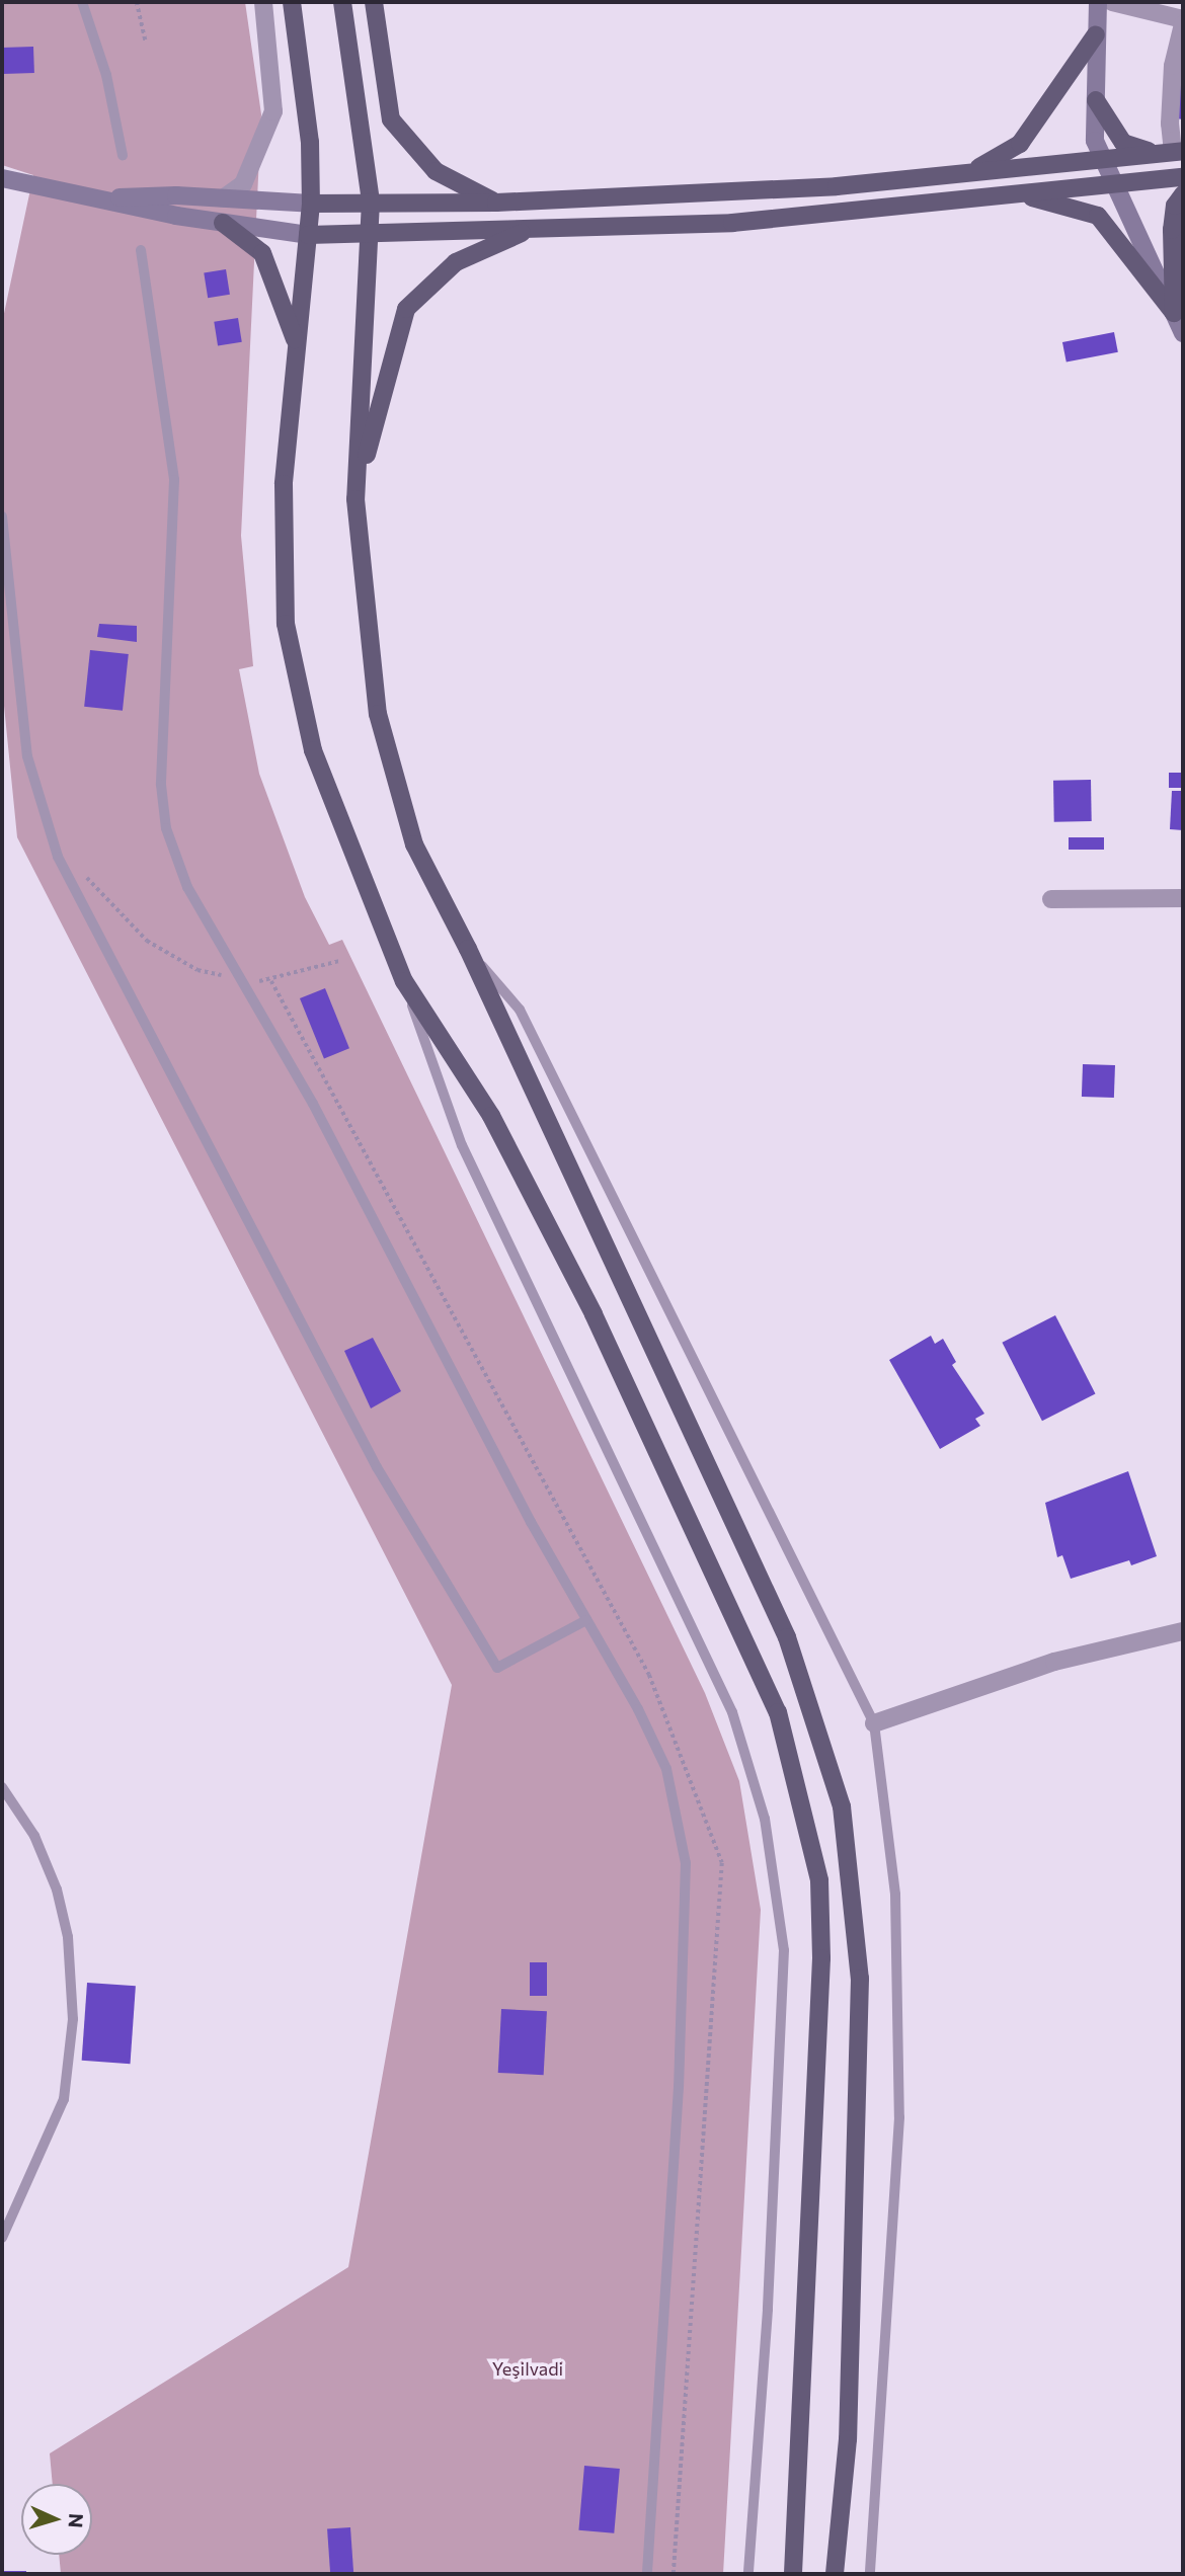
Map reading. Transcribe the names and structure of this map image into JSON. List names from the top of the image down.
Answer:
{
  "parks": ["Yeşilvadi"],
  "north": "right"
}
